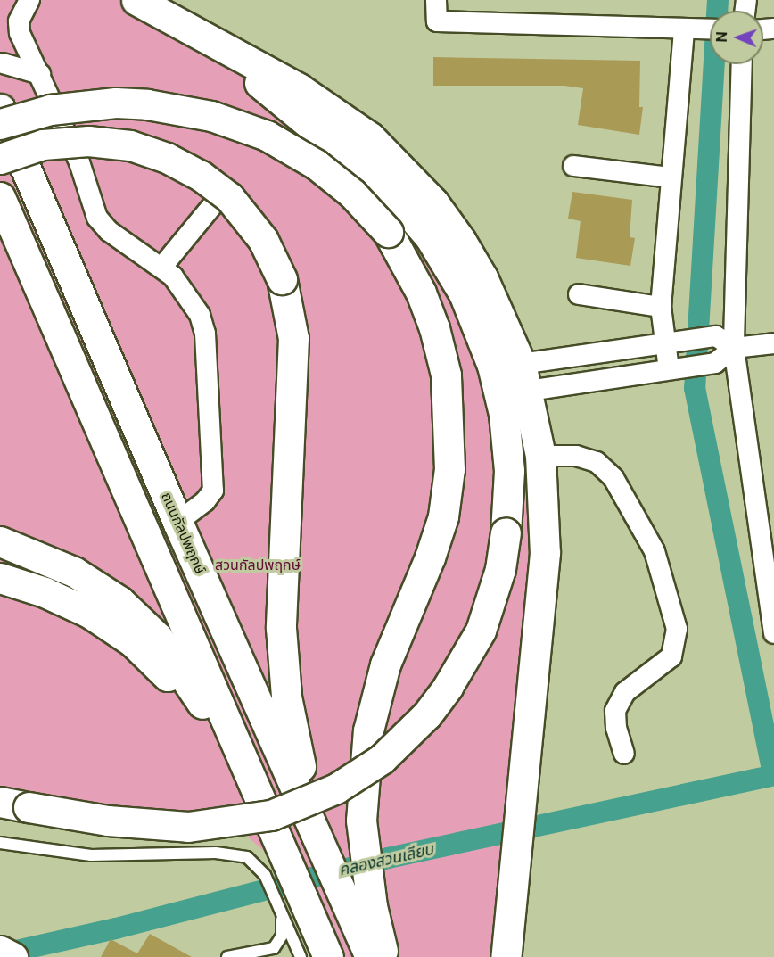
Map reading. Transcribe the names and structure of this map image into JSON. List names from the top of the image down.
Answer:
{
  "streets": {
    "main road": ["ถนนกัลปพฤกษ์"]
  },
  "water": ["คลองสวนเลียบ"],
  "parks": ["สวนกัลปพฤกษ์"],
  "north": "left"
}
